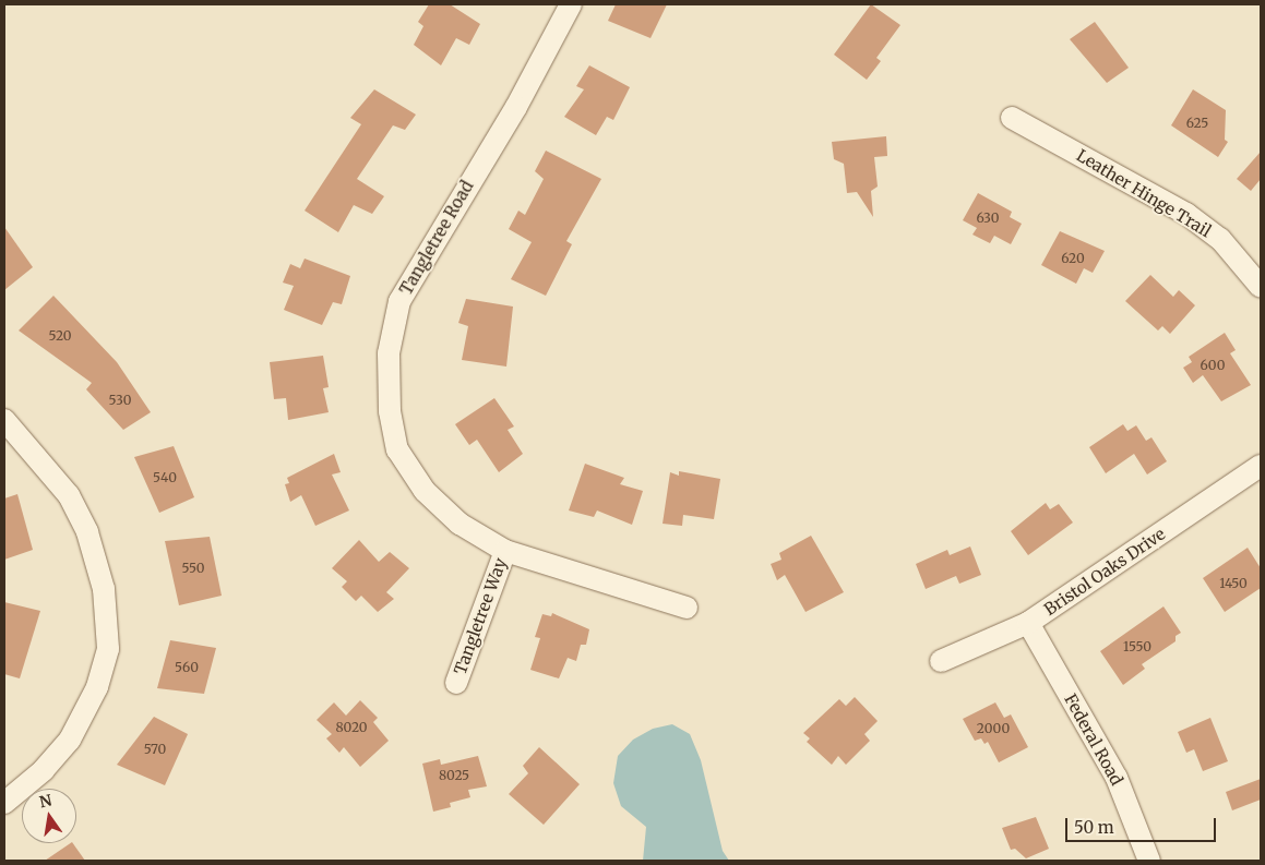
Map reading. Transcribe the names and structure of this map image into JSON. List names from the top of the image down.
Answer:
{
  "streets": {
    "street": [
      "Leather Hinge Trail",
      "Tangletree Road",
      "Bristol Oaks Drive",
      "Tangletree Way",
      "Federal Road"
    ]
  },
  "crossings": [
    ["Tangletree Road", "Tangletree Way"],
    ["Bristol Oaks Drive", "Federal Road"]
  ],
  "house_numbers": [
    "625",
    "630",
    "620",
    "520",
    "600",
    "530",
    "540",
    "550",
    "1450",
    "1550",
    "560",
    "8020",
    "2000",
    "570",
    "8025"
  ],
  "scale_bar": "50 m",
  "north": "top"
}
